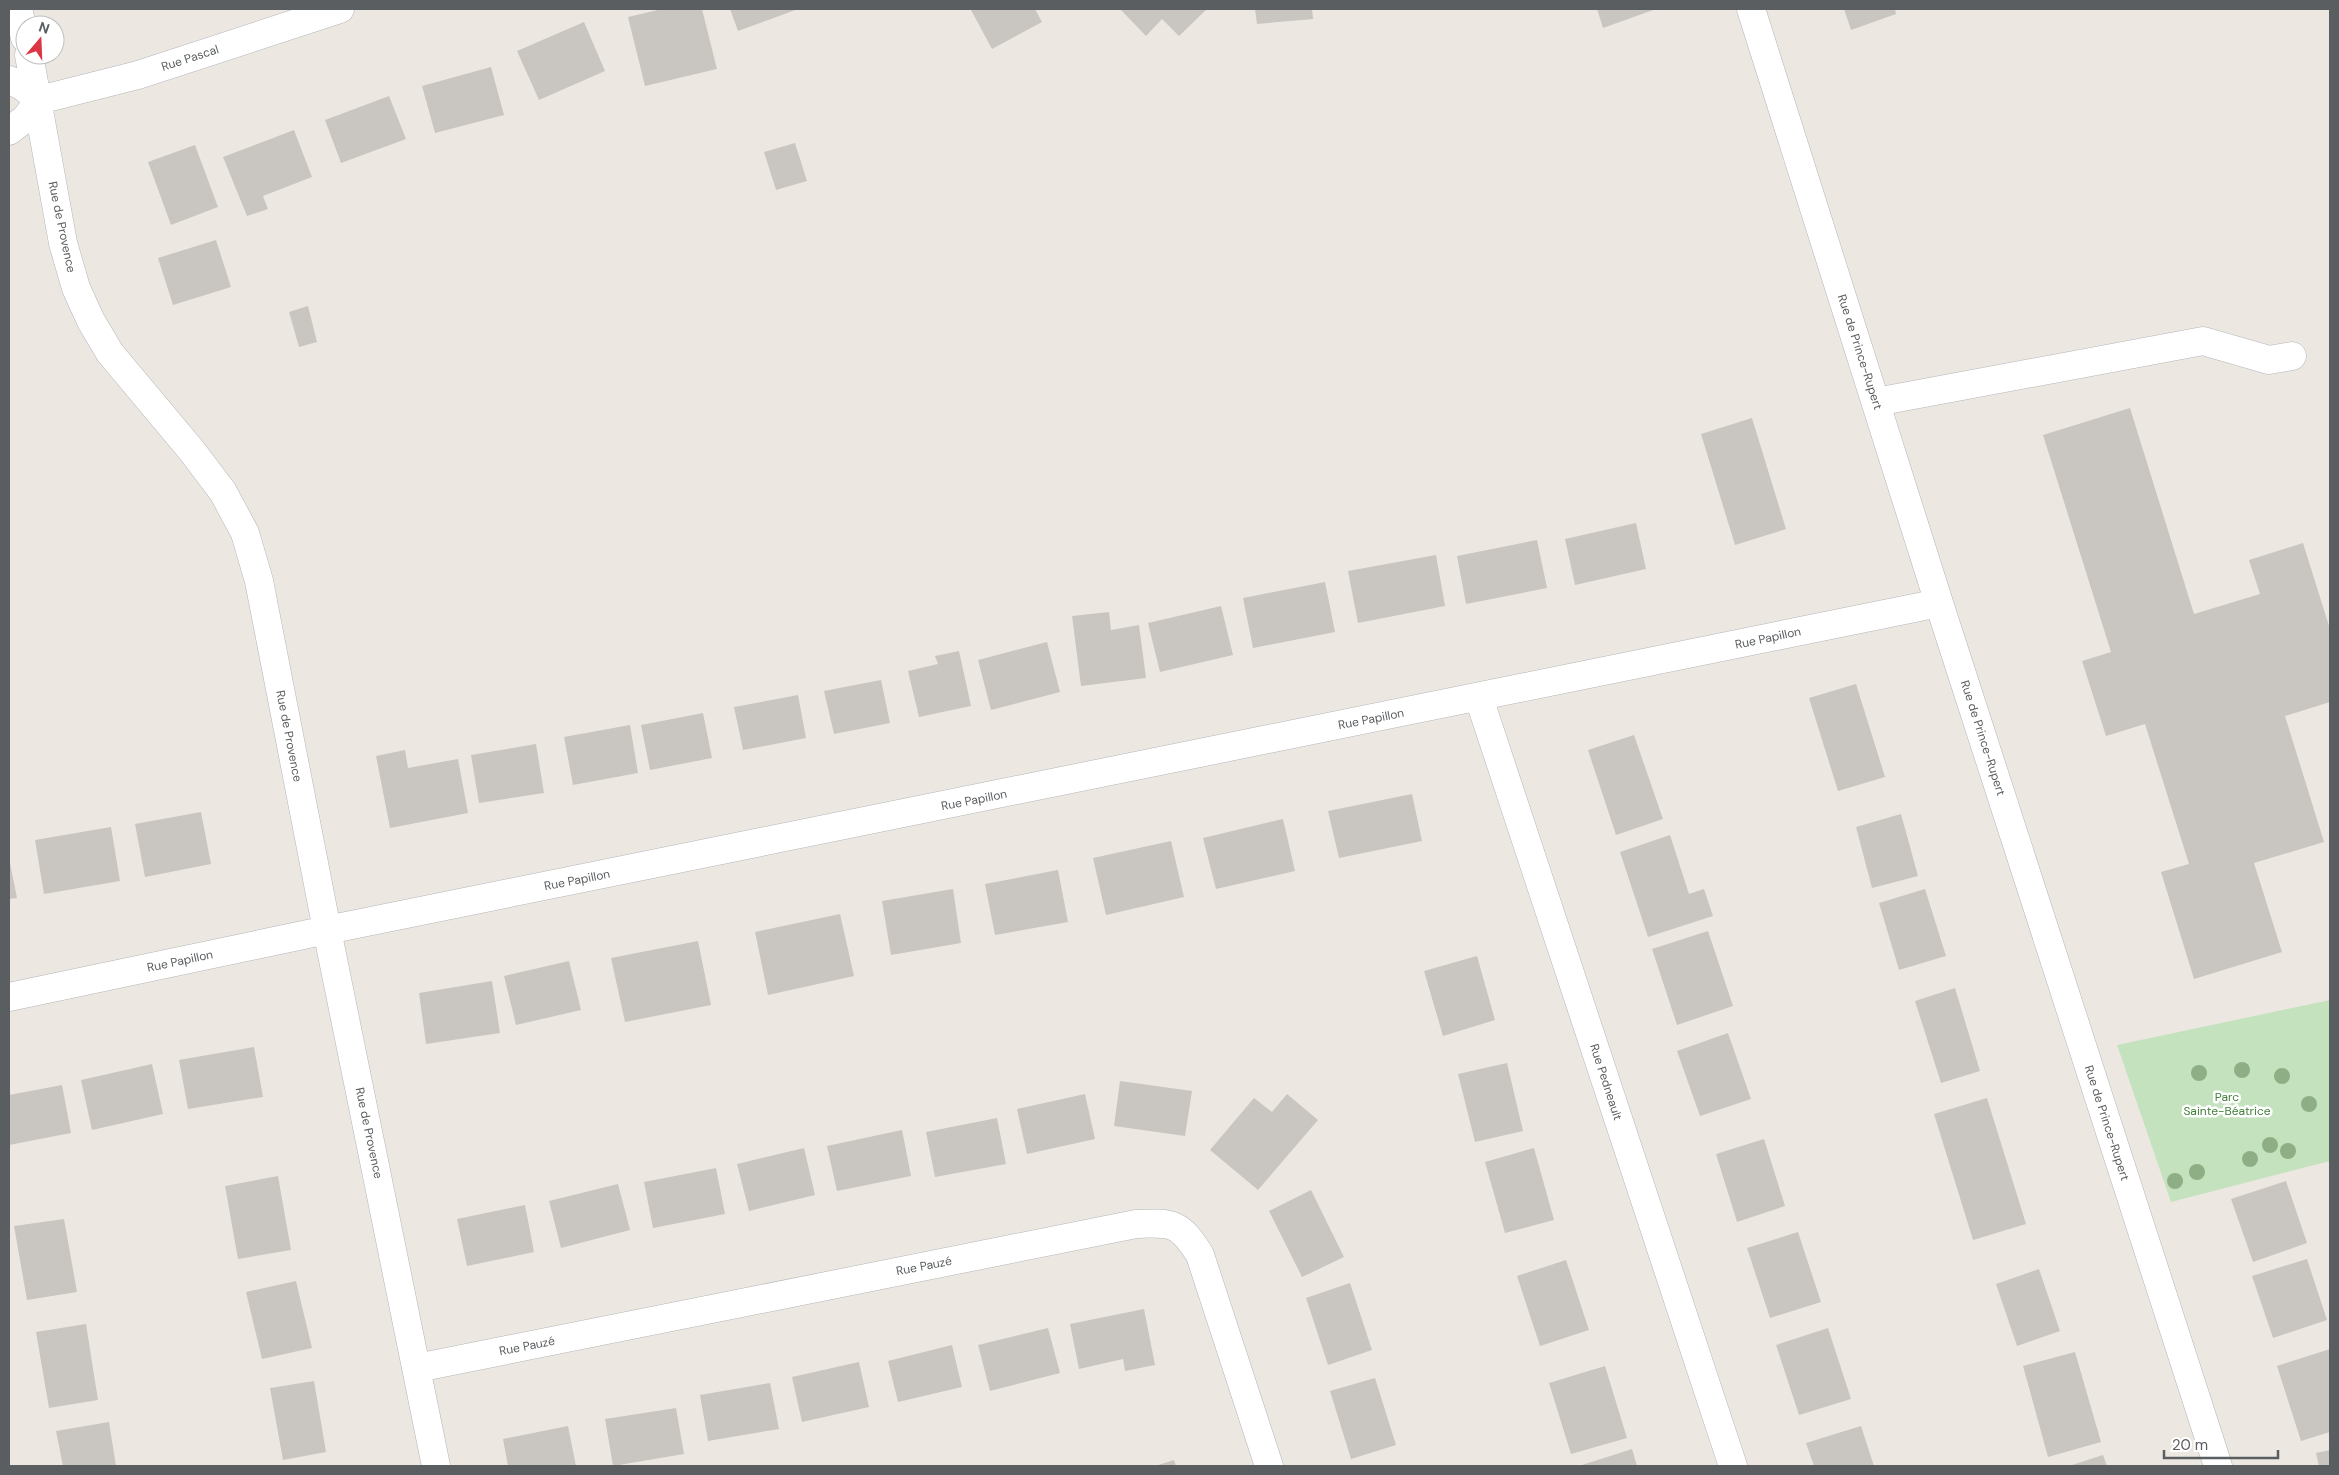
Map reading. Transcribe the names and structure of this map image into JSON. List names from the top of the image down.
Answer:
{
  "streets": {
    "street": [
      "Rue Pascal",
      "Rue de Provence",
      "Rue de Prince-Rupert",
      "Rue Papillon",
      "Rue Pedneault",
      "Rue Pauzé"
    ]
  },
  "crossings": [
    ["Rue Pascal", "Rue de Provence"],
    ["Rue de Provence", "Rue Papillon"],
    ["Rue de Provence", "Rue Pauzé"],
    ["Rue de Prince-Rupert", "Rue Papillon"],
    ["Rue Papillon", "Rue Pedneault"]
  ],
  "parks": ["Parc Sainte-Béatrice"],
  "scale_bar": "20 m",
  "north": "top"
}
